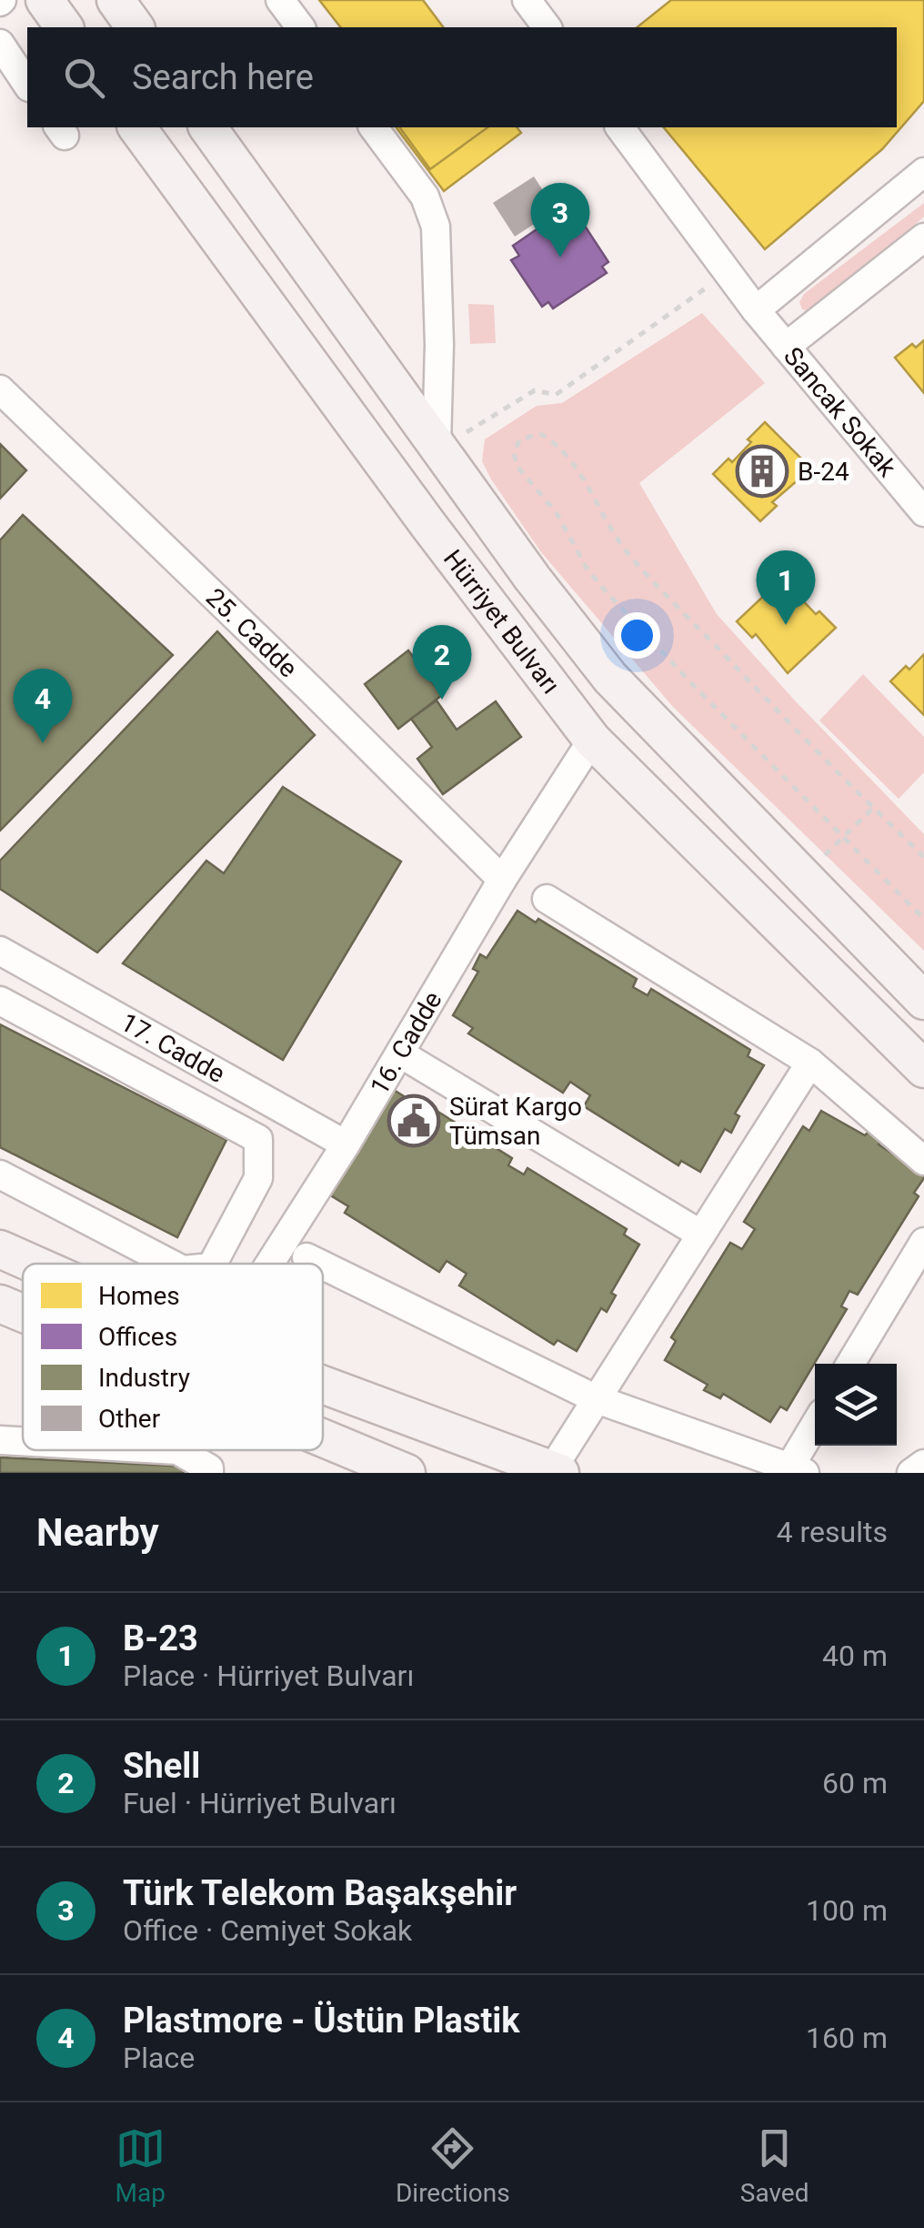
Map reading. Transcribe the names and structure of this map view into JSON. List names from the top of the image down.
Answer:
{
  "streets": {
    "main road": ["Hürriyet Bulvarı"],
    "street": [
      "Sancak Sokak",
      "25. Cadde",
      "16. Cadde",
      "17. Cadde"
    ]
  },
  "crossings": [
    ["Hürriyet Bulvarı", "16. Cadde"],
    ["25. Cadde", "16. Cadde"],
    ["16. Cadde", "17. Cadde"]
  ],
  "places": {
    "building": ["B-24"],
    "public building": ["Sürat Kargo Tümsan"]
  },
  "legend": [
    "Homes",
    "Offices",
    "Industry",
    "Other"
  ],
  "page": {
    "search": "Search here",
    "pins": [
      "3",
      "1",
      "2",
      "4"
    ],
    "heading": ["Nearby", "4 results"],
    "list": [
      {
        "mark": "1",
        "name": "B-23",
        "note": "Place · Hürriyet Bulvarı",
        "value": "40 m"
      },
      {
        "mark": "2",
        "name": "Shell",
        "note": "Fuel · Hürriyet Bulvarı",
        "value": "60 m"
      },
      {
        "mark": "3",
        "name": "Türk Telekom Başakşehir",
        "note": "Office · Cemiyet Sokak",
        "value": "100 m"
      },
      {
        "mark": "4",
        "name": "Plastmore - Üstün Plastik",
        "note": "Place",
        "value": "160 m"
      }
    ],
    "nav": ["Map", "Directions", "Saved"]
  }
}
